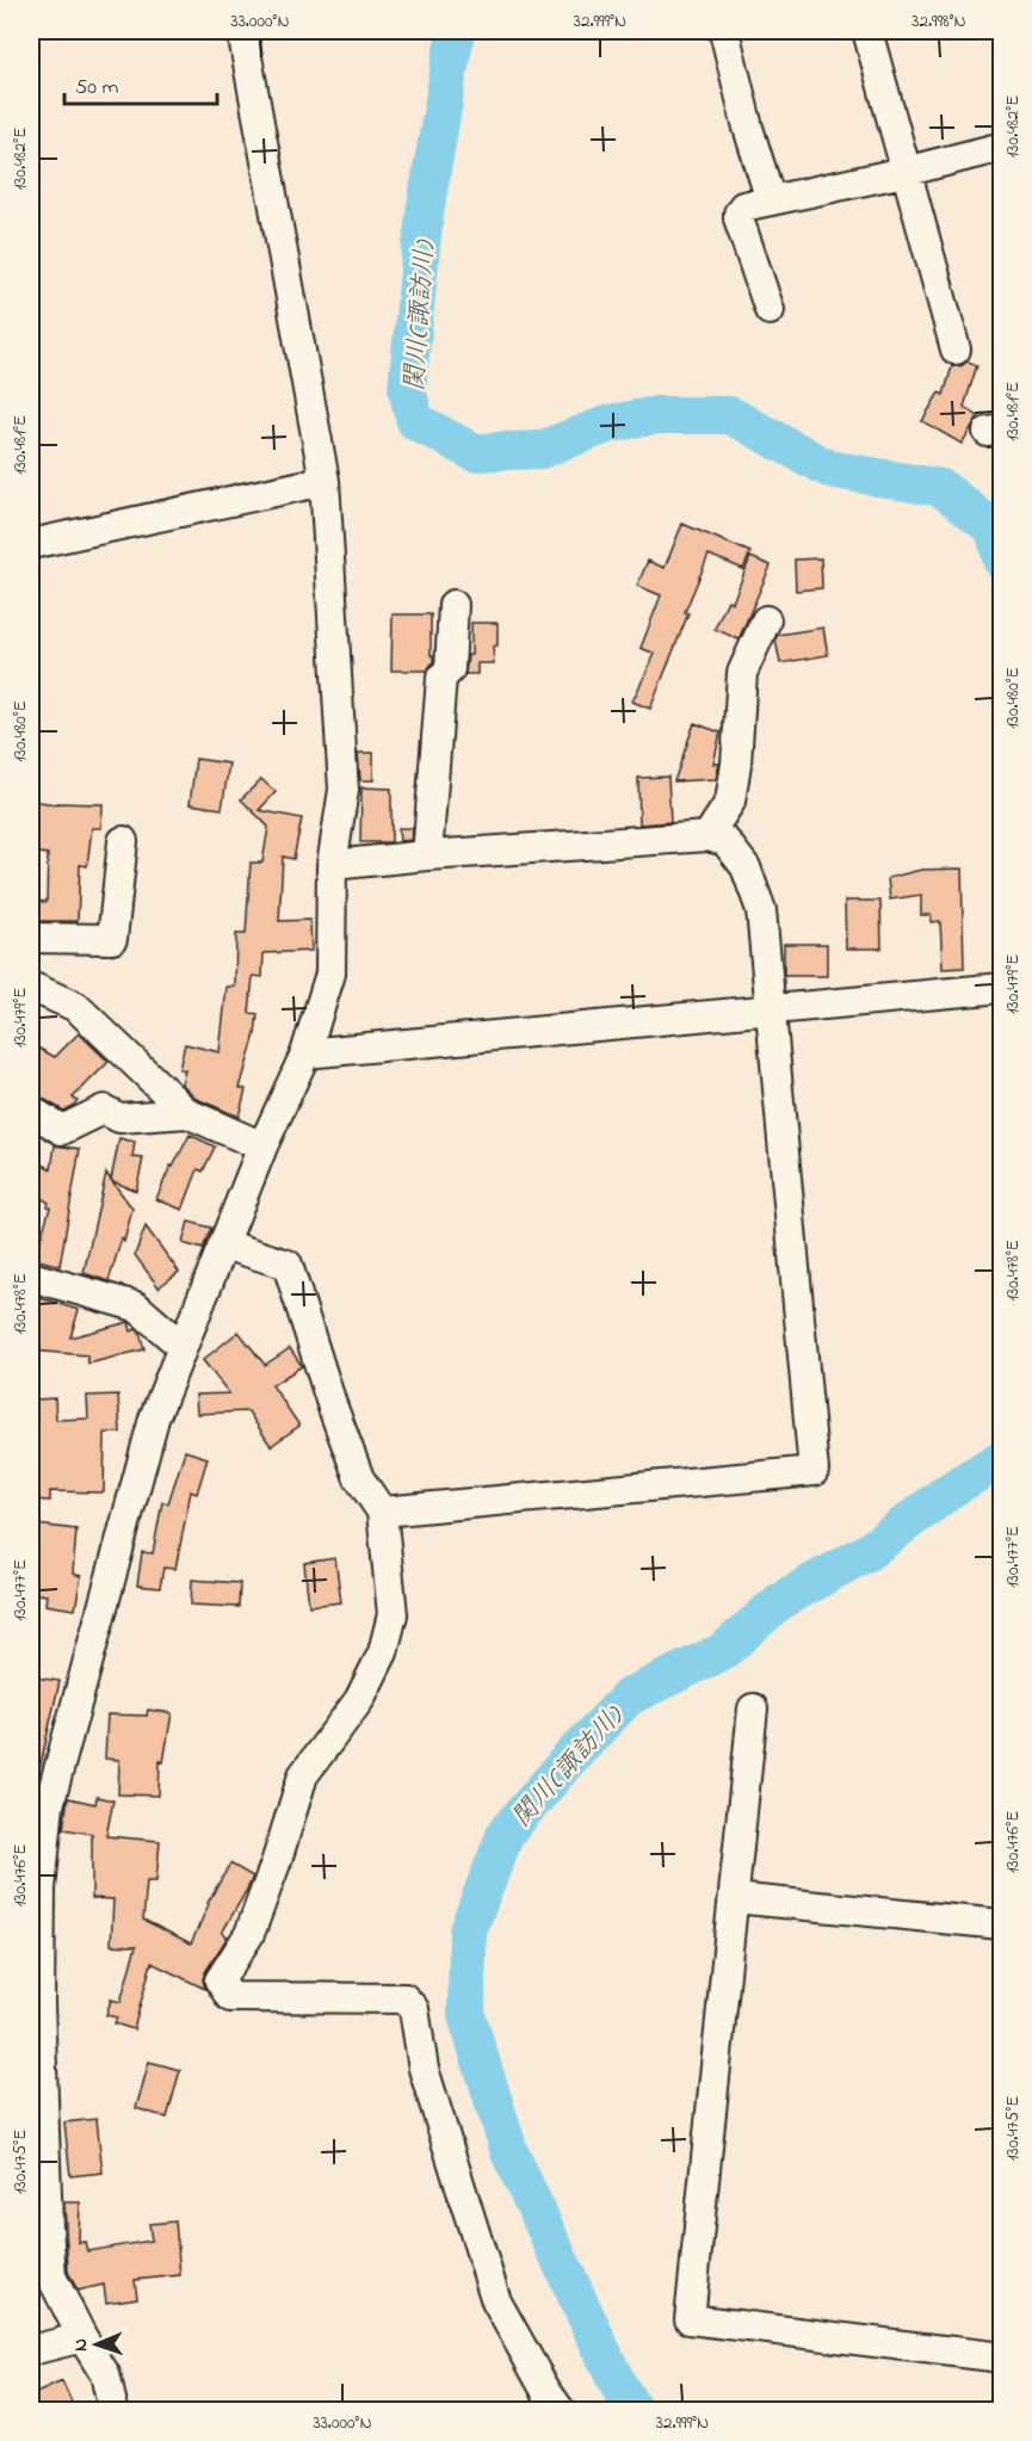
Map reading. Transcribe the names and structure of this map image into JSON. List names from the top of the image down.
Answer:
{
  "water": ["関川(諏訪川)"],
  "scale_bar": "50 m",
  "north": "left",
  "coordinates": [
    "33.000°N",
    "32.999°N",
    "32.998°N",
    "130.482°E",
    "130.481°E",
    "130.480°E",
    "130.479°E",
    "130.478°E",
    "130.477°E",
    "130.476°E",
    "130.475°E"
  ]
}
